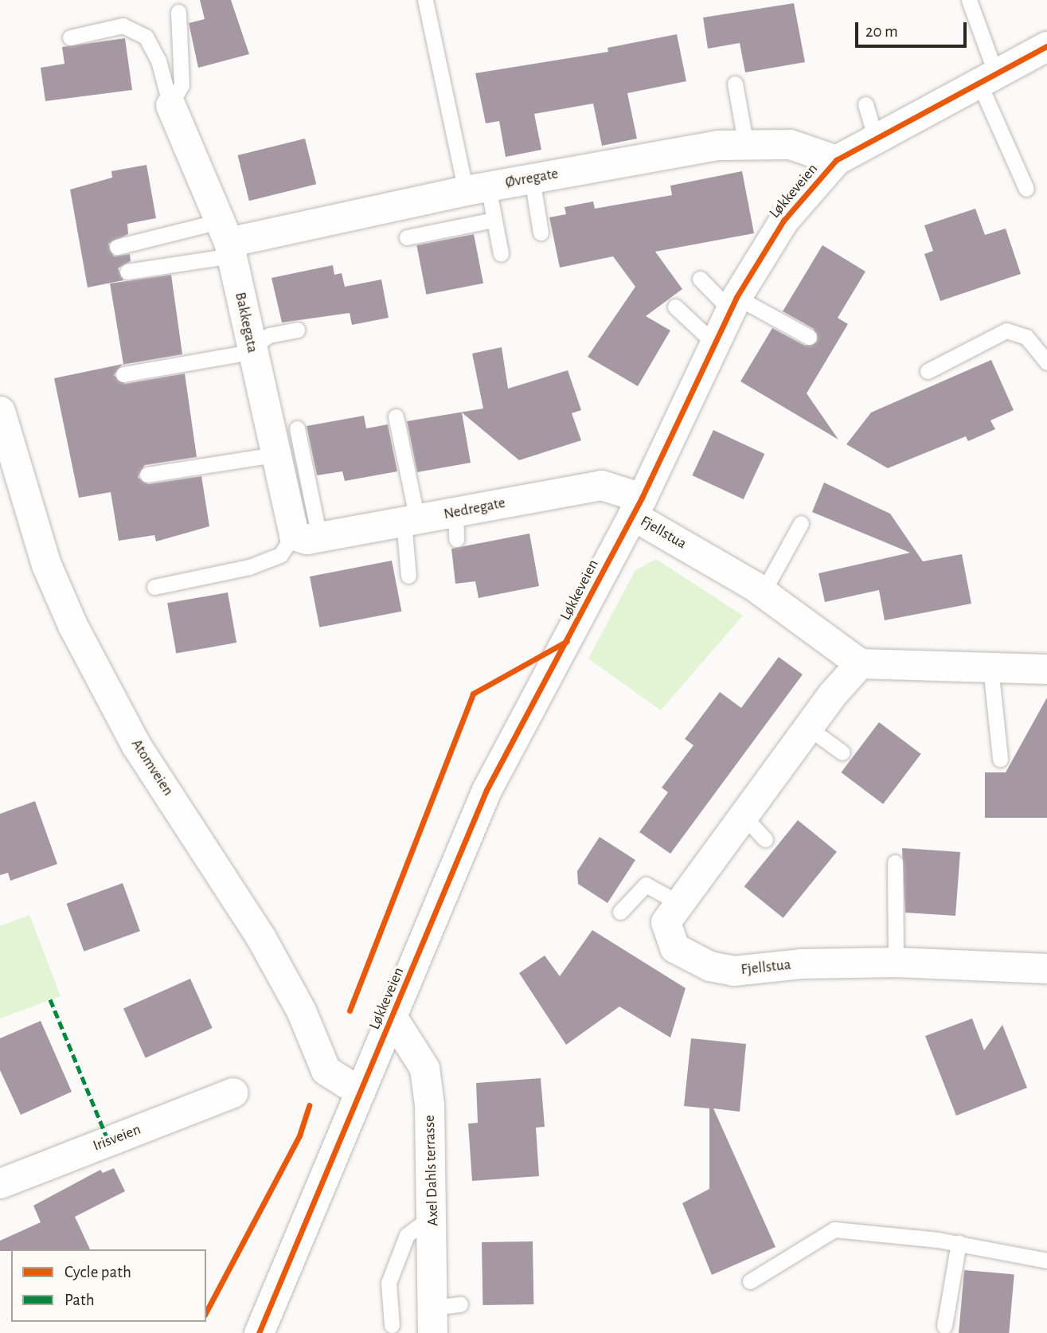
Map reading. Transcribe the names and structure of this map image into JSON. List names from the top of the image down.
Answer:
{
  "streets": {
    "street": [
      "Øvregate",
      "Løkkeveien",
      "Bakkegata",
      "Nedregate",
      "Fjellstua",
      "Atomveien",
      "Irisveien",
      "Axel Dahls terrasse"
    ]
  },
  "crossings": [
    ["Øvregate", "Løkkeveien"],
    ["Øvregate", "Bakkegata"],
    ["Løkkeveien", "Nedregate"],
    ["Løkkeveien", "Fjellstua"],
    ["Løkkeveien", "Atomveien"],
    ["Løkkeveien", "Axel Dahls terrasse"],
    ["Bakkegata", "Nedregate"],
    ["Nedregate", "Fjellstua"]
  ],
  "legend": ["Cycle path", "Path"],
  "scale_bar": "20 m"
}
